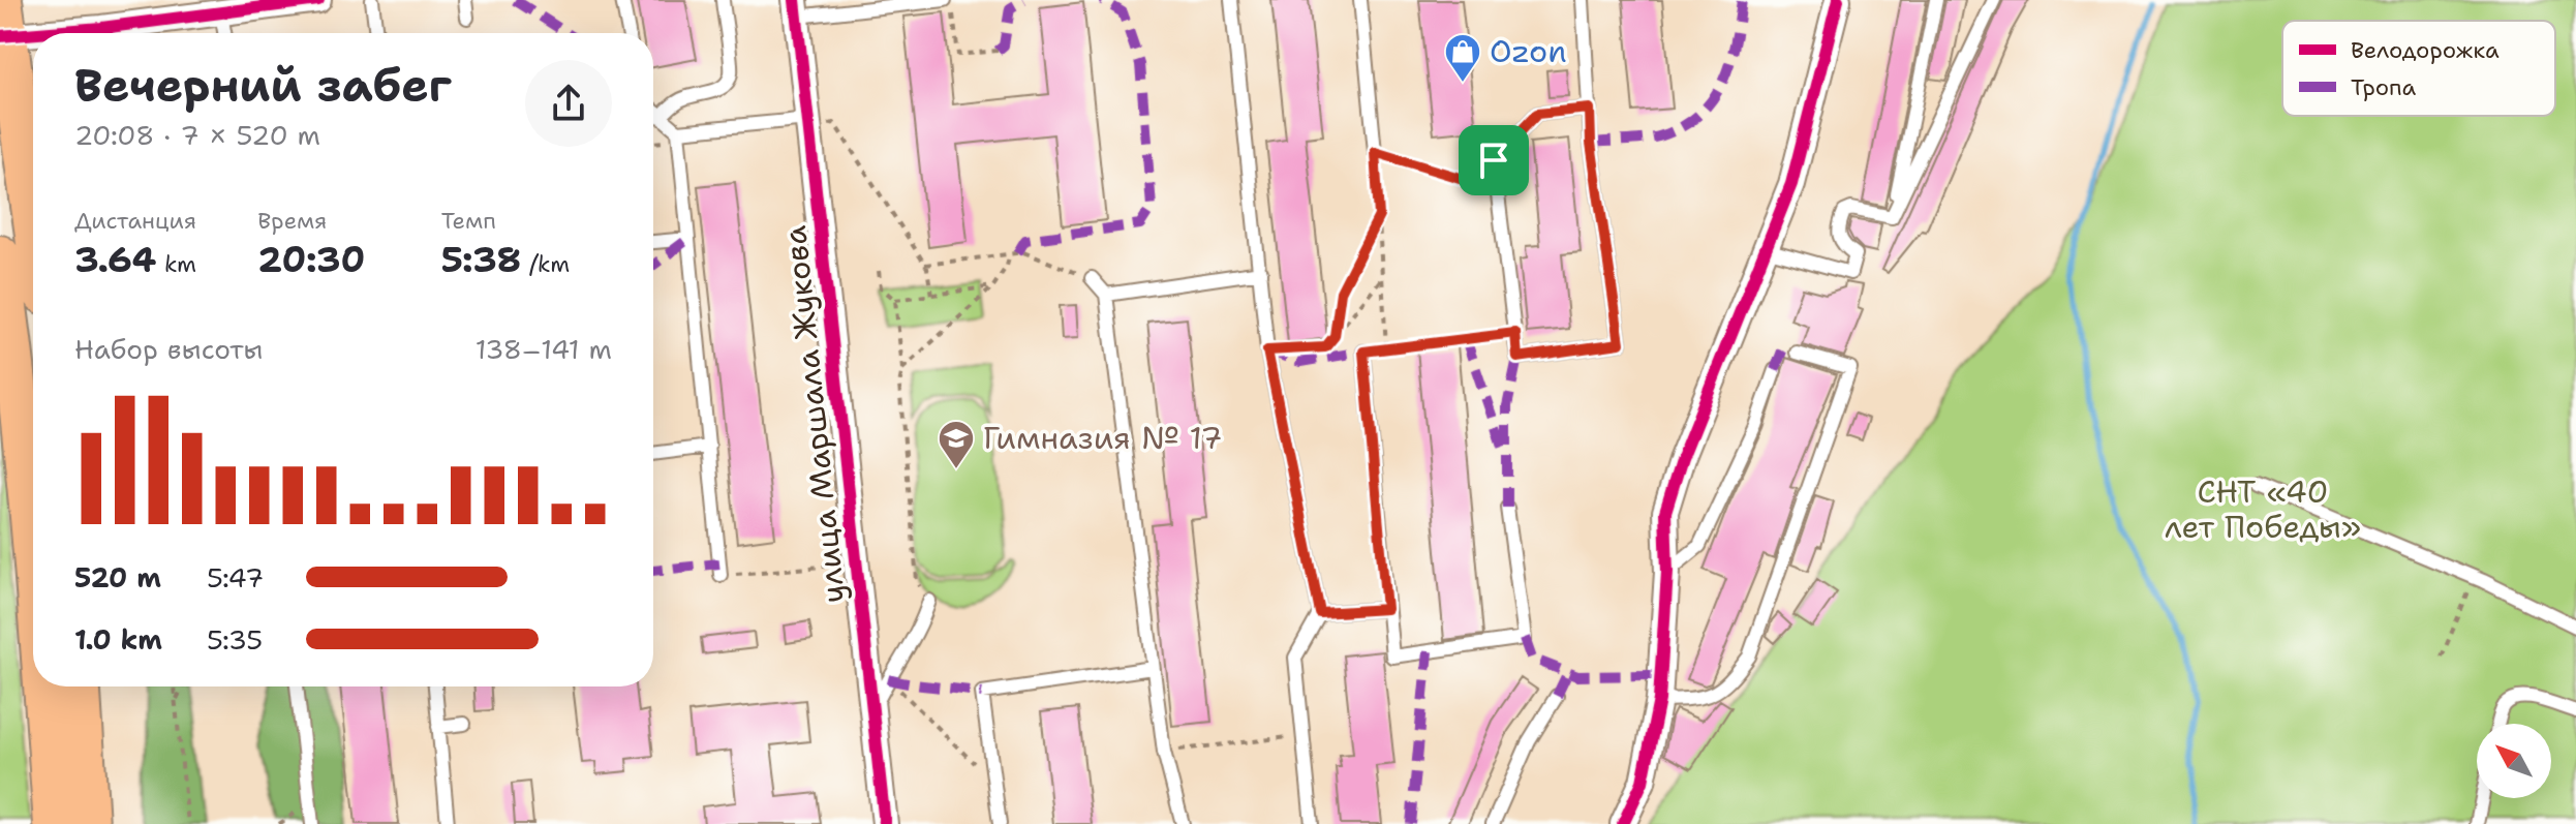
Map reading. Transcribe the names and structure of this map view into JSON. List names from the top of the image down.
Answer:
{
  "streets": {
    "street": ["улица Маршала Жукова"]
  },
  "parks": ["СНТ «40 лет Победы»"],
  "places": {
    "shop": ["Ozon"],
    "school or university": ["Гимназия № 17"]
  },
  "legend": ["Велодорожка", "Тропа"],
  "north": "top left",
  "page": {
    "heading": ["Вечерний забег", "20:08 · 7 × 520 m"],
    "stats": [
      ["Дистанция", "3.64 km"],
      ["Время", "20:30"],
      ["Темп", "5:38 /km"]
    ],
    "chart": ["Набор высоты", "138–141 m"],
    "list": [
      {
        "name": "520 m",
        "note": "5:47"
      },
      {
        "name": "1.0 km",
        "note": "5:35"
      }
    ]
  }
}
